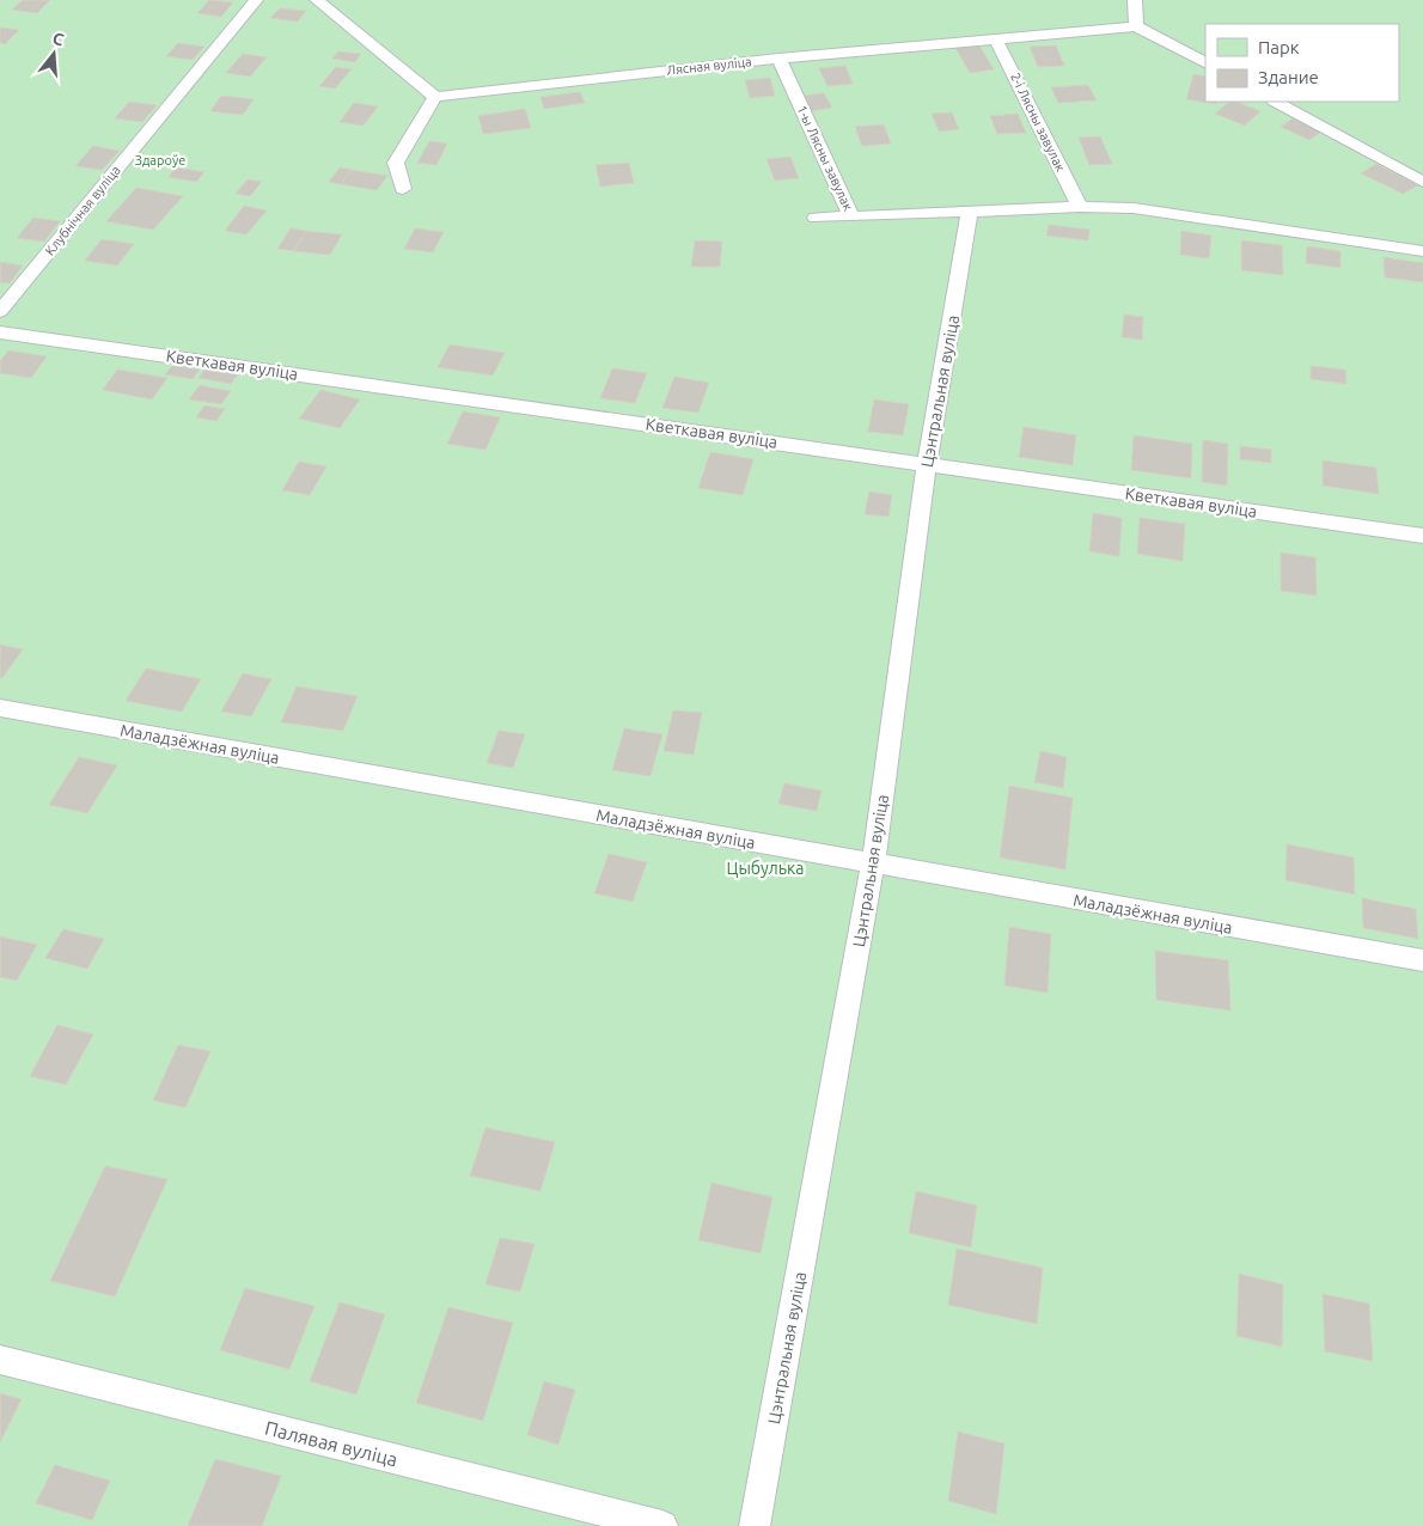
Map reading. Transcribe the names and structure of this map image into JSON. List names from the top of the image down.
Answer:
{
  "streets": {
    "lane": [
      "Лясная вуліца",
      "2-і Лясны завулак",
      "1-ы Лясны завулак",
      "Клубнічная вуліца",
      "Кветкавая вуліца",
      "Цэнтральная вуліца",
      "Маладзёжная вуліца",
      "Палявая вуліца"
    ]
  },
  "crossings": [
    ["Лясная вуліца", "2-і Лясны завулак"],
    ["Лясная вуліца", "1-ы Лясны завулак"],
    ["2-і Лясны завулак", "1-ы Лясны завулак"],
    ["1-ы Лясны завулак", "Цэнтральная вуліца"],
    ["Кветкавая вуліца", "Цэнтральная вуліца"],
    ["Цэнтральная вуліца", "Маладзёжная вуліца"]
  ],
  "parks": ["Здароўе", "Цыбулька"],
  "legend": ["Парк", "Здание"],
  "north": "top"
}
